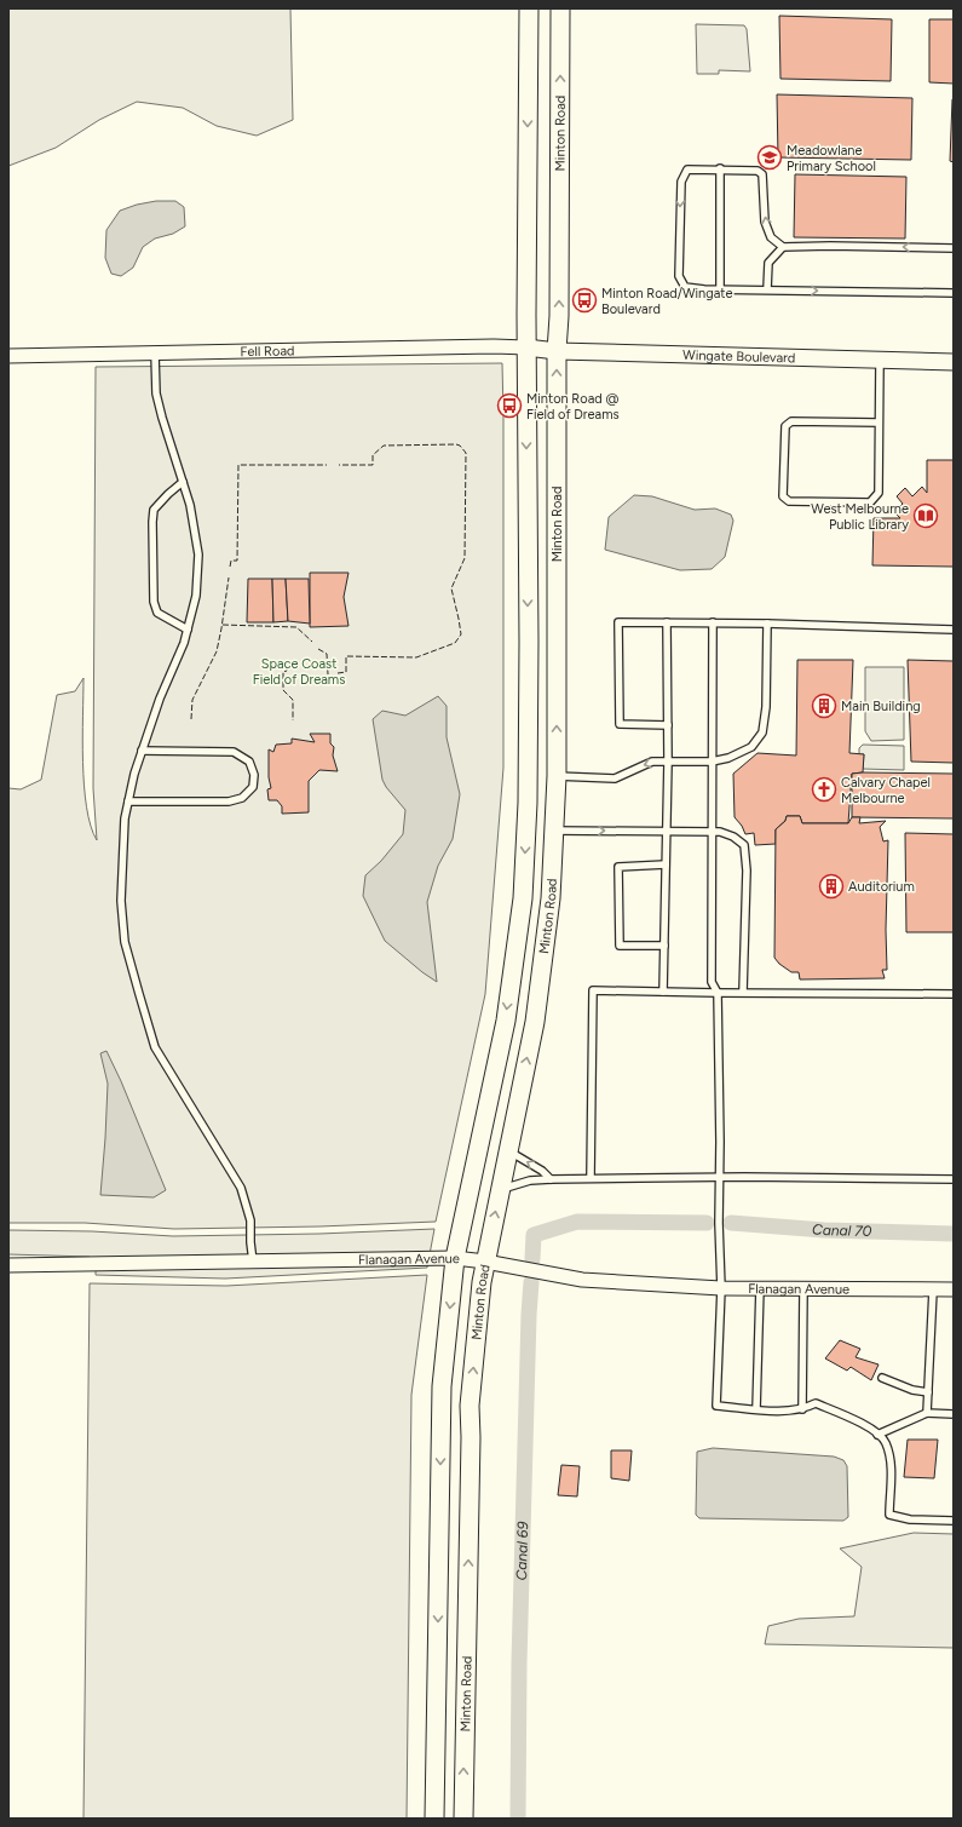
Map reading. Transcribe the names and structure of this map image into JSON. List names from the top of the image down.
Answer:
{
  "streets": {
    "main road": ["Minton Road"],
    "street": ["Fell Road", "Wingate Boulevard", "Flanagan Avenue"]
  },
  "crossings": [
    ["Minton Road", "Fell Road"],
    ["Minton Road", "Wingate Boulevard"],
    ["Minton Road", "Flanagan Avenue"],
    ["Fell Road", "Wingate Boulevard"]
  ],
  "water": ["Canal 70", "Canal 69"],
  "parks": ["Space Coast Field of Dreams"],
  "places": {
    "school or university": ["Meadowlane Primary School"],
    "bus stop": ["Minton Road/Wingate Boulevard", "Minton Road @ Field of Dreams"],
    "library": ["West Melbourne Public Library"],
    "building": ["Main Building", "Auditorium"],
    "church": ["Calvary Chapel Melbourne"]
  }
}
